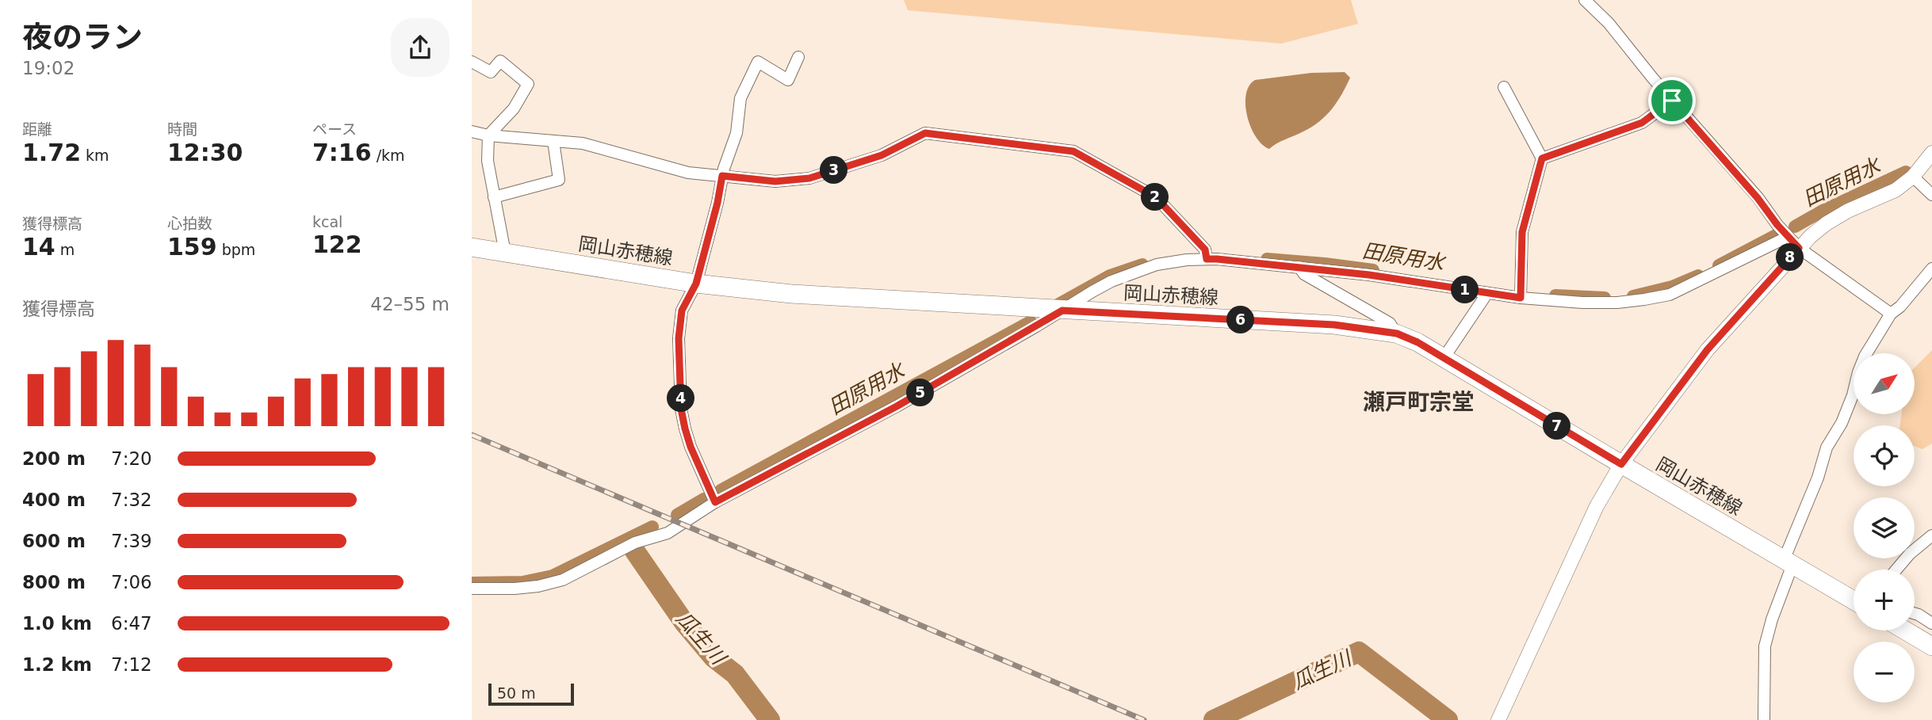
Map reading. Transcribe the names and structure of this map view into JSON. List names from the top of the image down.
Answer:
{
  "streets": {
    "main road": ["岡山赤穂線"]
  },
  "districts": ["瀬戸町宗堂"],
  "water": ["田原用水", "瓜生川"],
  "scale_bar": "50 m",
  "north": "top right",
  "page": {
    "heading": ["夜のラン", "19:02"],
    "stats": [
      ["距離", "1.72 km"],
      ["時間", "12:30"],
      ["ペース", "7:16 /km"],
      ["獲得標高", "14 m"],
      ["心拍数", "159 bpm"],
      ["kcal", "122"]
    ],
    "pins": [
      "3",
      "2",
      "8",
      "1",
      "6",
      "5",
      "4",
      "7"
    ],
    "chart": ["獲得標高", "42–55 m"],
    "map_buttons": ["+", "−"],
    "list": [
      {
        "name": "200 m",
        "note": "7:20"
      },
      {
        "name": "400 m",
        "note": "7:32"
      },
      {
        "name": "600 m",
        "note": "7:39"
      },
      {
        "name": "800 m",
        "note": "7:06"
      },
      {
        "name": "1.0 km",
        "note": "6:47"
      },
      {
        "name": "1.2 km",
        "note": "7:12"
      }
    ],
    "scale": "50 m"
  }
}
